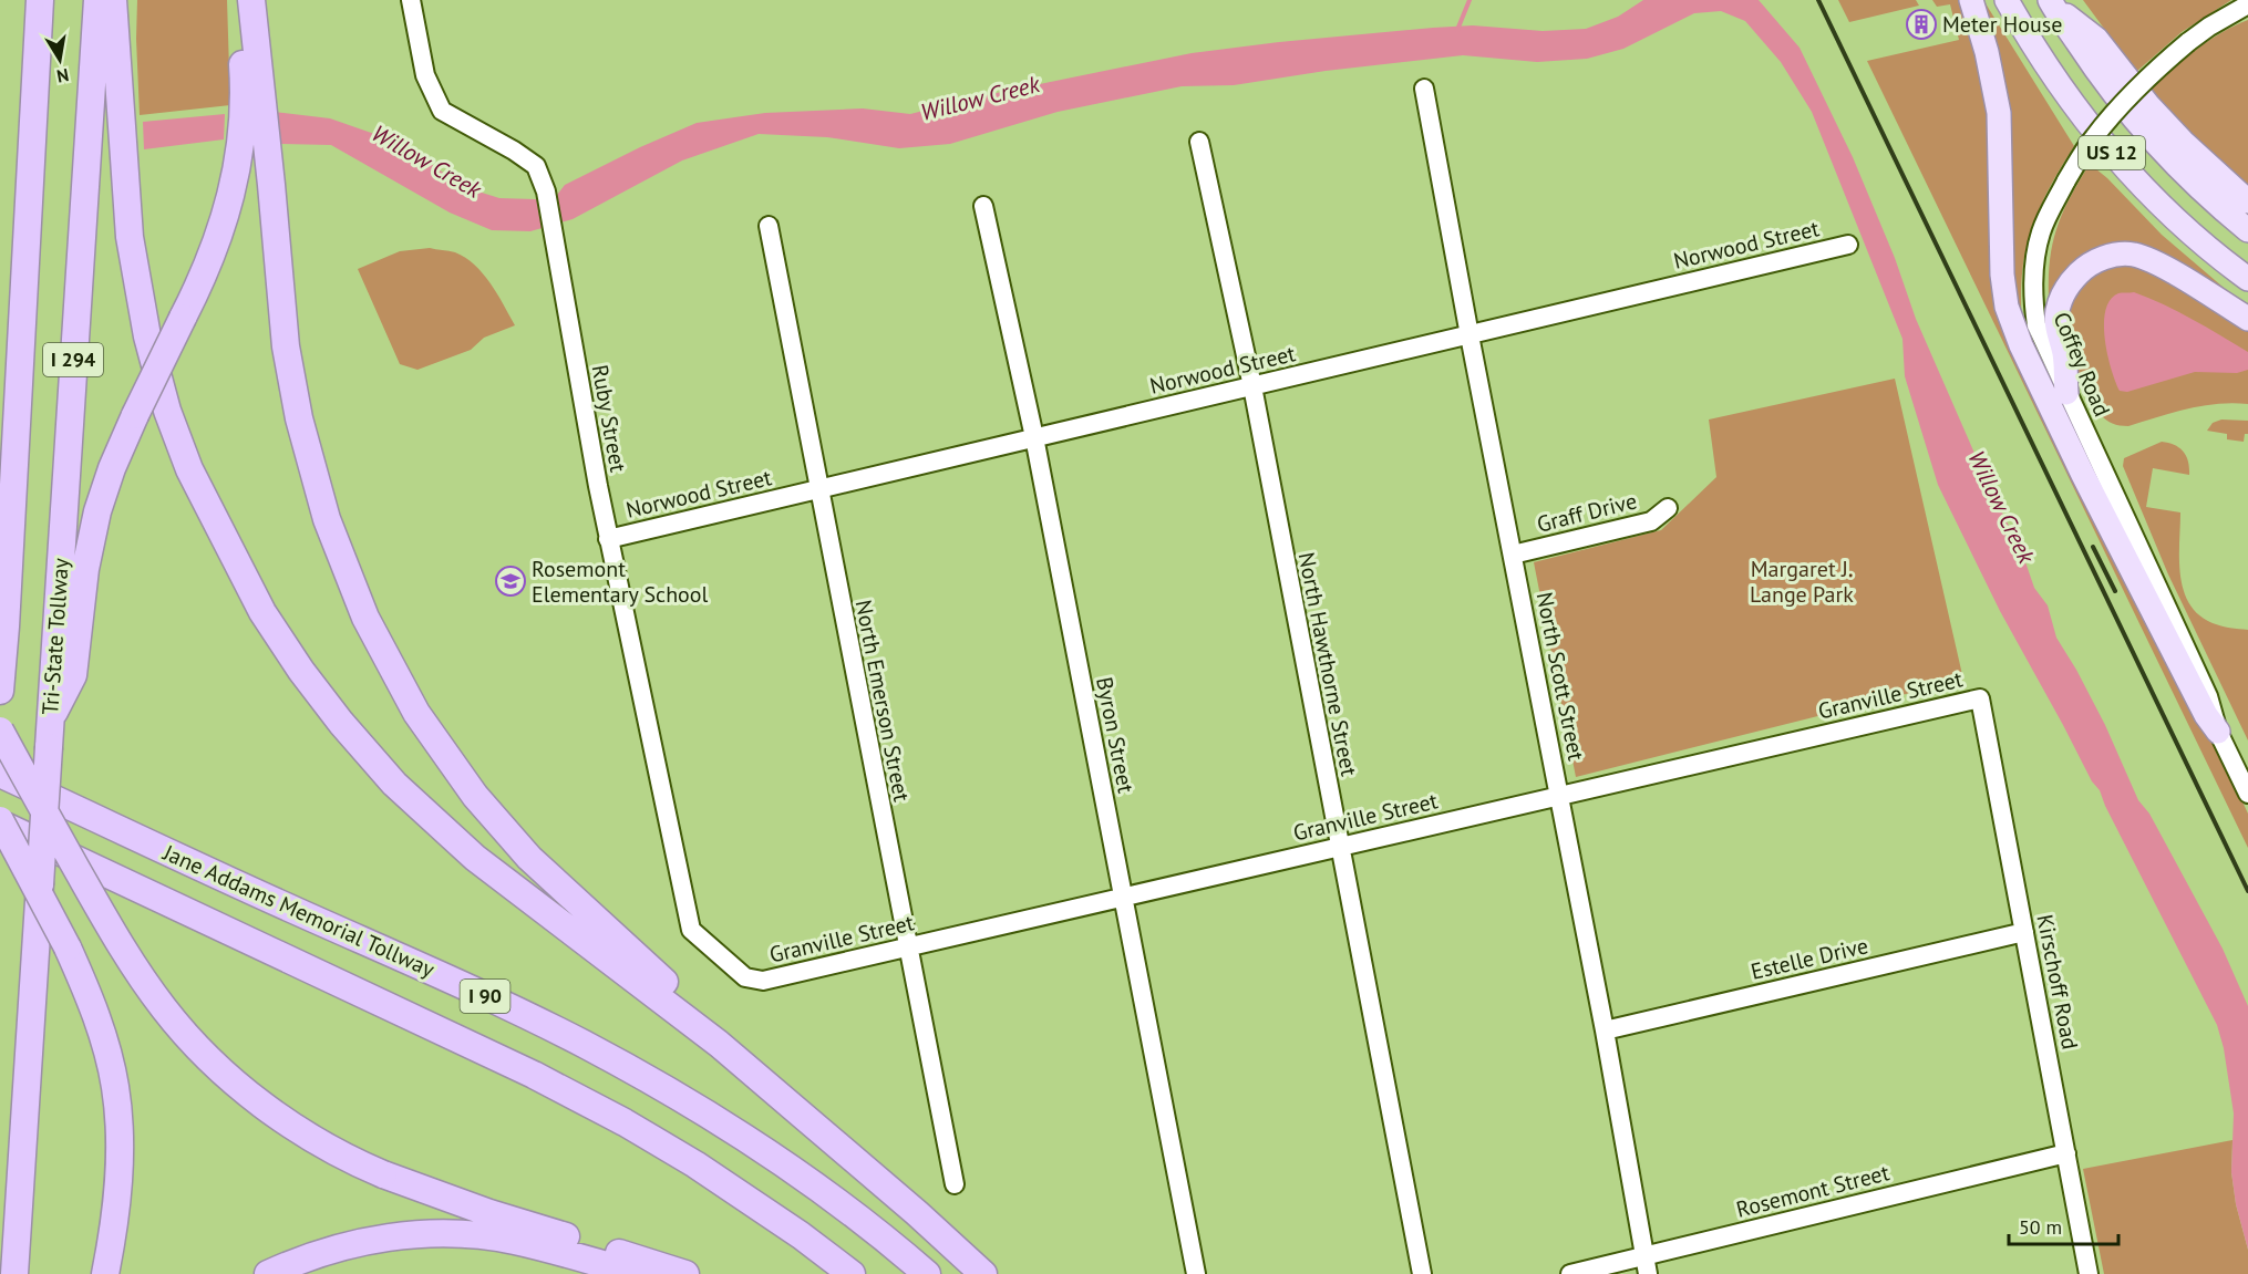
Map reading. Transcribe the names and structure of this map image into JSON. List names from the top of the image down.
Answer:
{
  "streets": {
    "highway": [
      "I 294",
      "Tri-State Tollway",
      "Jane Addams Memorial Tollway",
      "I 90"
    ],
    "main road": ["US 12"],
    "street": [
      "Norwood Street",
      "Coffey Road",
      "Ruby Street",
      "Graff Drive",
      "North Hawthorne Street",
      "North Scott Street",
      "Granville Street",
      "North Emerson Street",
      "Byron Street",
      "Estelle Drive",
      "Kirschoff Road",
      "Rosemont Street"
    ]
  },
  "crossings": [
    ["Norwood Street", "Ruby Street"],
    ["Norwood Street", "North Hawthorne Street"],
    ["Norwood Street", "North Scott Street"],
    ["Norwood Street", "North Emerson Street"],
    ["Norwood Street", "Byron Street"],
    ["Ruby Street", "Granville Street"],
    ["Graff Drive", "North Scott Street"],
    ["North Hawthorne Street", "Granville Street"],
    ["North Scott Street", "Granville Street"],
    ["North Scott Street", "Estelle Drive"],
    ["North Scott Street", "Rosemont Street"],
    ["Granville Street", "North Emerson Street"],
    ["Granville Street", "Byron Street"],
    ["Granville Street", "Kirschoff Road"],
    ["Estelle Drive", "Kirschoff Road"],
    ["Kirschoff Road", "Rosemont Street"]
  ],
  "water": ["Willow Creek"],
  "parks": ["Margaret J. Lange Park"],
  "places": {
    "building": ["Meter House"],
    "school or university": ["Rosemont Elementary School"]
  },
  "scale_bar": "50 m",
  "north": "bottom"
}
